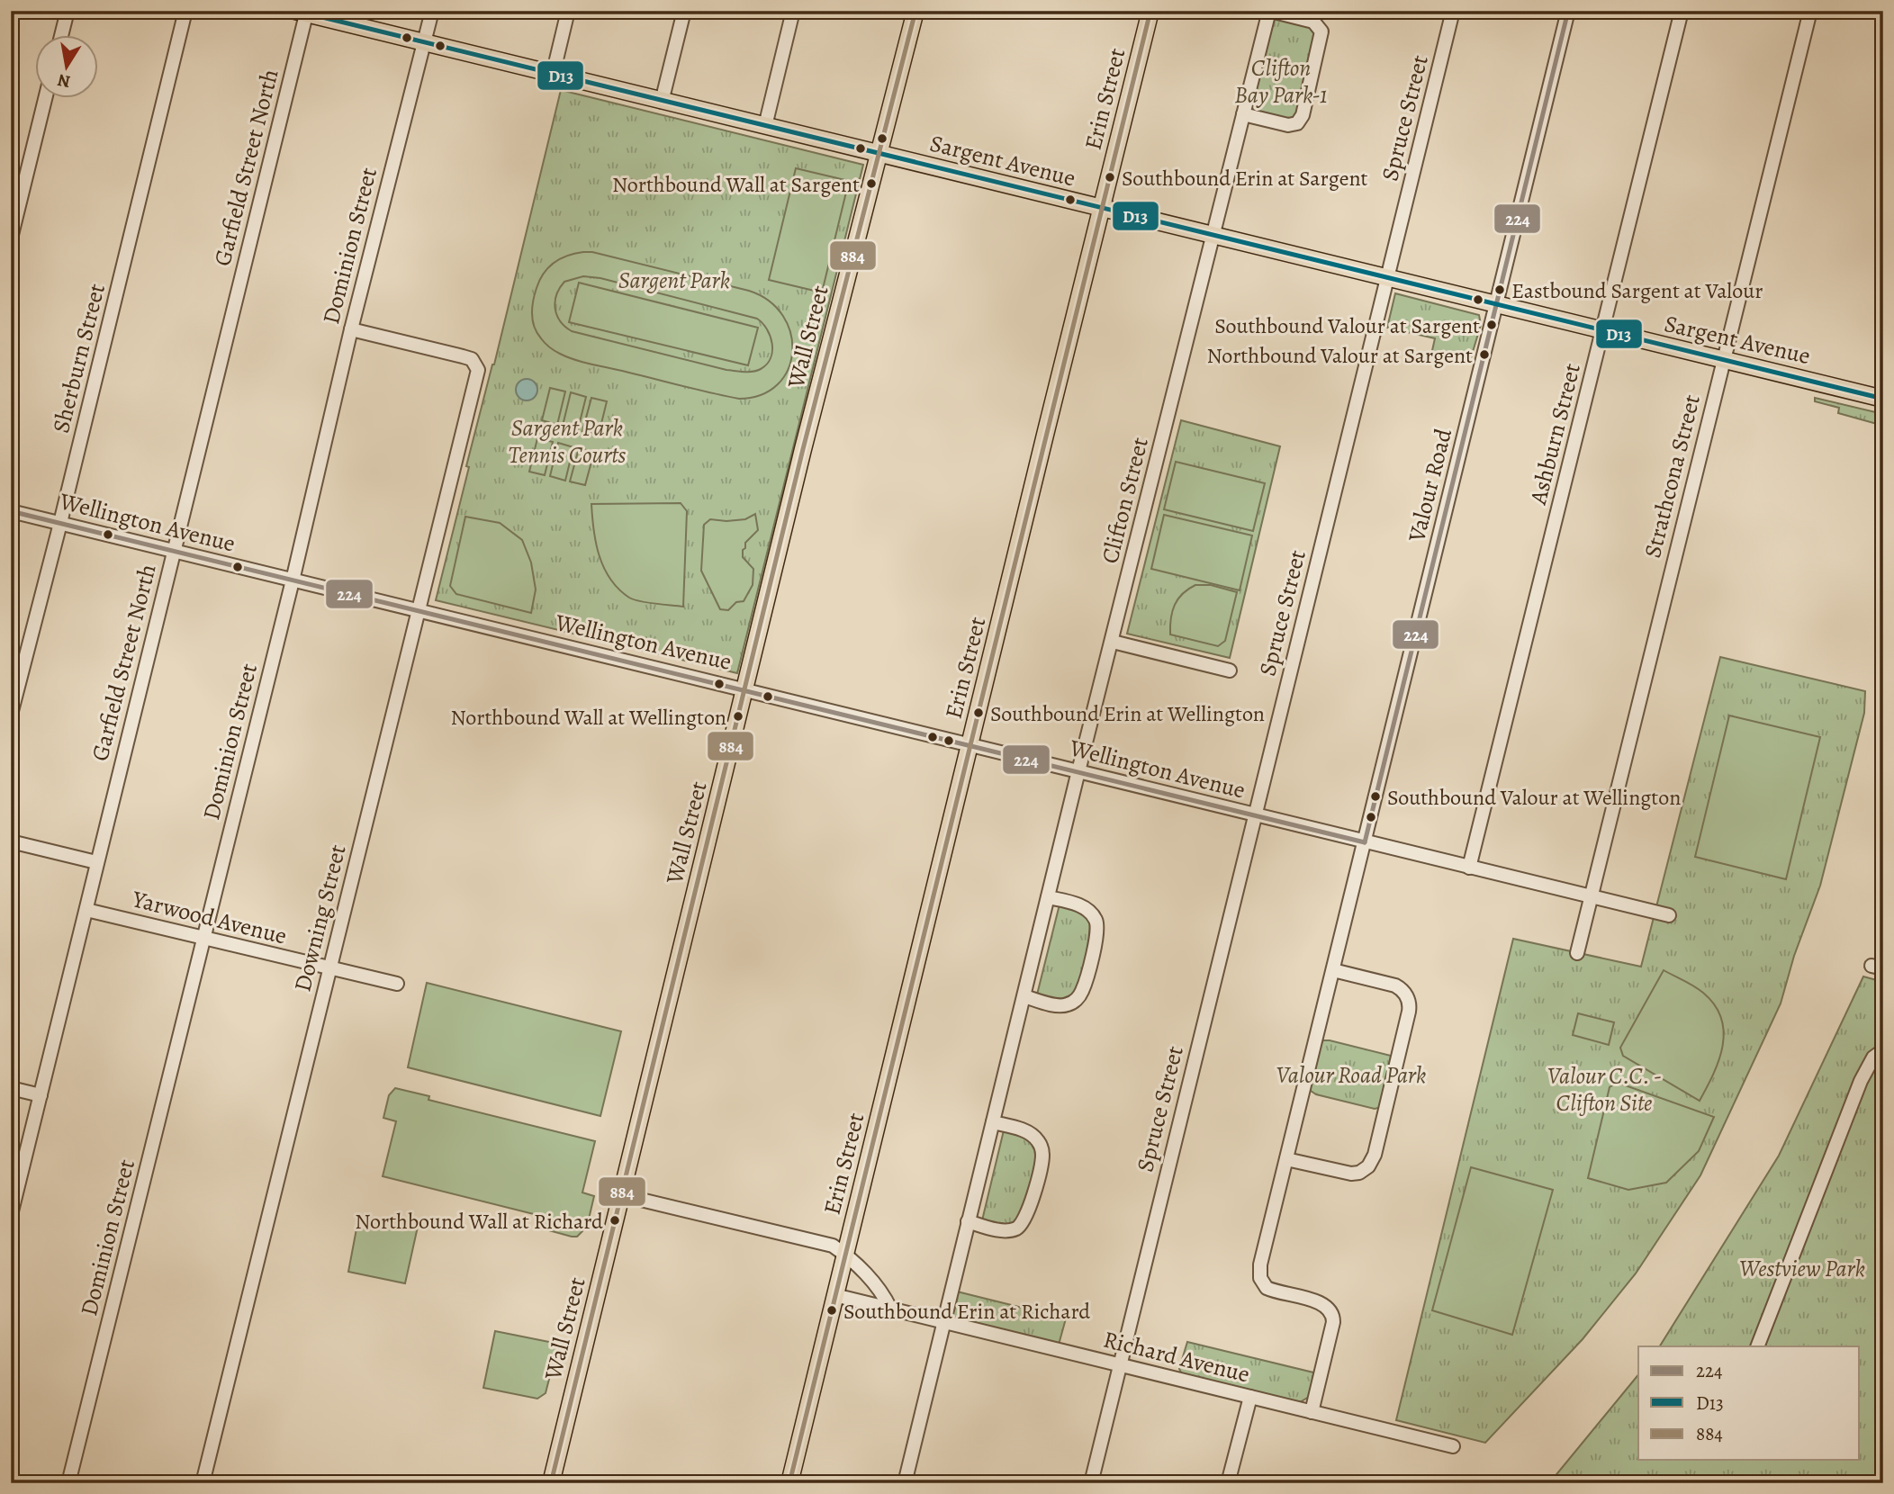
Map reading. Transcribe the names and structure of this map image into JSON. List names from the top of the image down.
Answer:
{
  "streets": {
    "main road": ["Erin Street", "Sargent Avenue", "Wall Street"],
    "street": [
      "Spruce Street",
      "Garfield Street North",
      "Dominion Street",
      "Sherburn Street",
      "Ashburn Street",
      "Strathcona Street",
      "Valour Road",
      "Clifton Street",
      "Wellington Avenue",
      "Yarwood Avenue",
      "Downing Street",
      "Richard Avenue"
    ]
  },
  "crossings": [
    ["Erin Street", "Sargent Avenue"],
    ["Erin Street", "Wellington Avenue"],
    ["Erin Street", "Richard Avenue"],
    ["Spruce Street", "Sargent Avenue"],
    ["Spruce Street", "Wellington Avenue"],
    ["Spruce Street", "Richard Avenue"],
    ["Sargent Avenue", "Garfield Street North"],
    ["Sargent Avenue", "Dominion Street"],
    ["Sargent Avenue", "Wall Street"],
    ["Sargent Avenue", "Ashburn Street"],
    ["Sargent Avenue", "Strathcona Street"],
    ["Sargent Avenue", "Valour Road"],
    ["Sargent Avenue", "Clifton Street"],
    ["Garfield Street North", "Wellington Avenue"],
    ["Garfield Street North", "Yarwood Avenue"],
    ["Dominion Street", "Wellington Avenue"],
    ["Dominion Street", "Yarwood Avenue"],
    ["Dominion Street", "Downing Street"],
    ["Wall Street", "Wellington Avenue"],
    ["Sherburn Street", "Wellington Avenue"],
    ["Ashburn Street", "Wellington Avenue"],
    ["Strathcona Street", "Wellington Avenue"],
    ["Valour Road", "Wellington Avenue"],
    ["Valour Road", "Richard Avenue"],
    ["Clifton Street", "Wellington Avenue"],
    ["Clifton Street", "Richard Avenue"],
    ["Wellington Avenue", "Downing Street"],
    ["Yarwood Avenue", "Downing Street"]
  ],
  "parks": [
    "Clifton Bay Park-1",
    "Sargent Park",
    "Sargent Park Tennis Courts",
    "Valour Road Park",
    "Valour C.C. - Clifton Site",
    "Westview Park"
  ],
  "places": [
    "Southbound Erin at Sargent",
    "Northbound Wall at Sargent",
    "Eastbound Sargent at Valour",
    "Southbound Valour at Sargent",
    "Northbound Valour at Sargent",
    "Southbound Erin at Wellington",
    "Northbound Wall at Wellington",
    "Southbound Valour at Wellington",
    "Northbound Wall at Richard",
    "Southbound Erin at Richard"
  ],
  "lines": ["transit line 224", "transit line D13", "transit line 884"],
  "legend": ["224", "D13", "884"],
  "north": "bottom"
}
